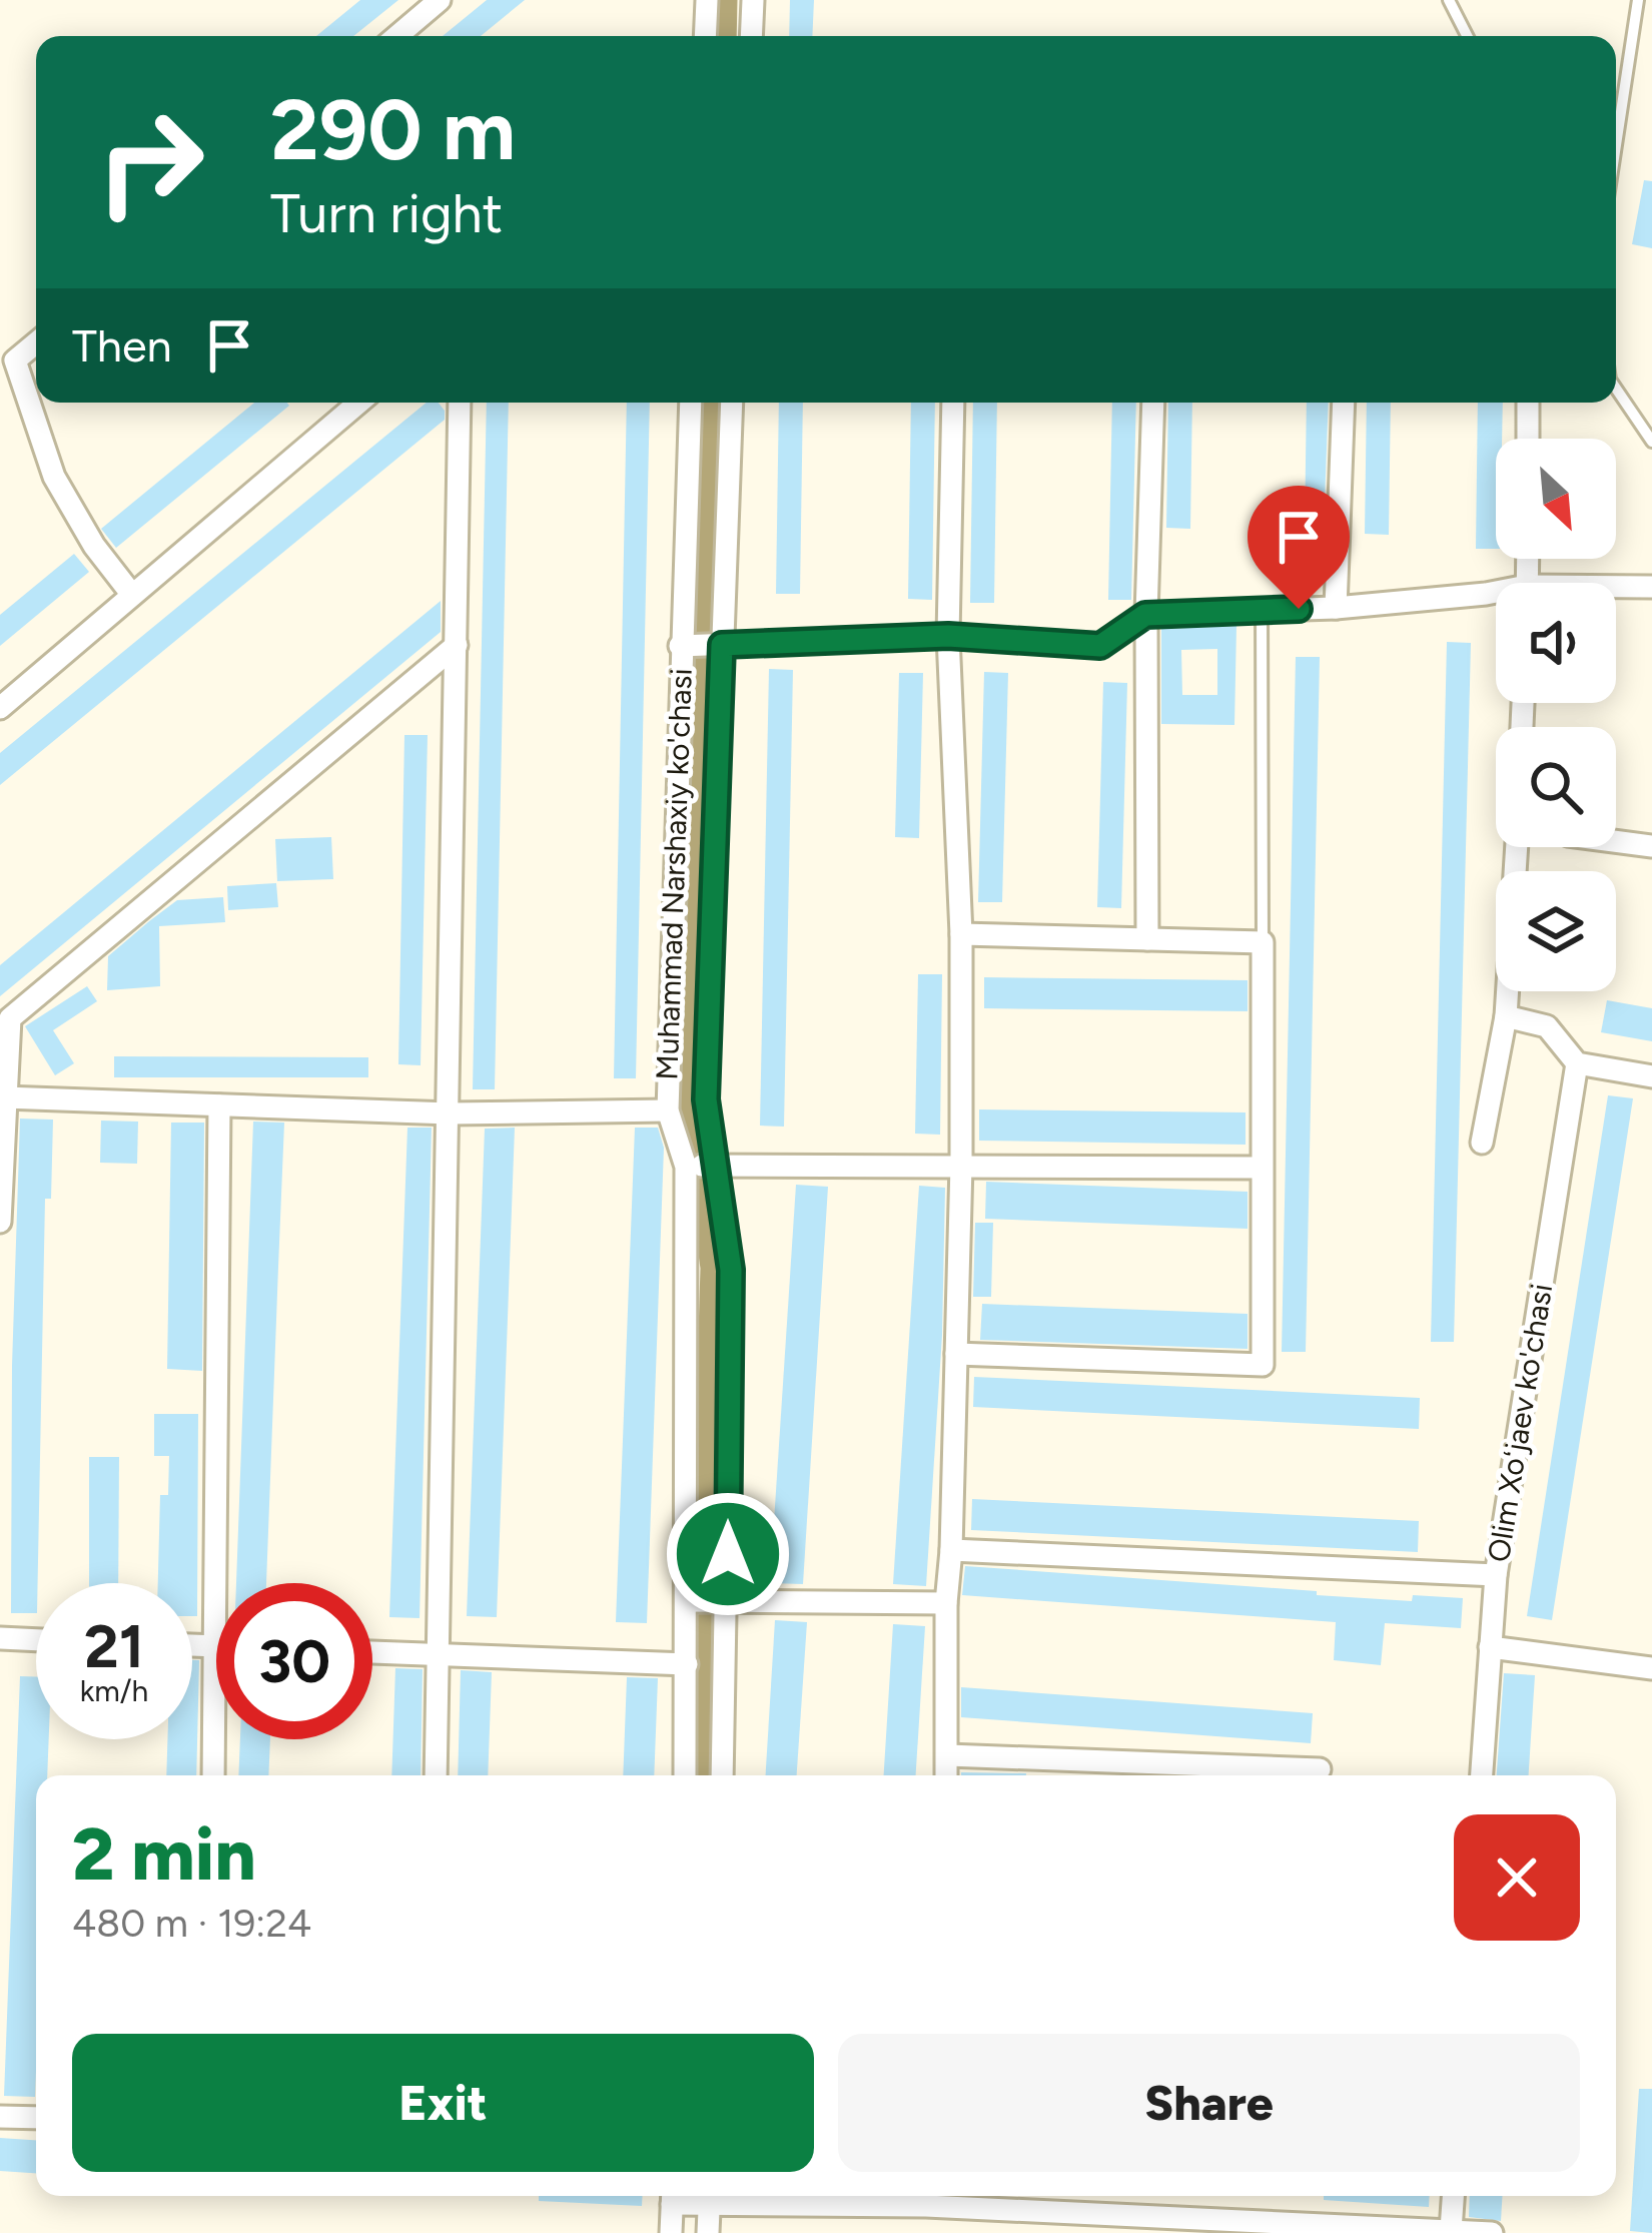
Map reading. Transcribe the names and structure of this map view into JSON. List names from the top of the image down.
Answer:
{
  "streets": {
    "street": ["Muhammad Narshaxiy ko'chasi", "Olim Xoʻjaev ko'chasi"]
  },
  "north": "bottom right",
  "page": {
    "turn": ["290 m", "Turn right"],
    "then": "Then",
    "speed": "21 km/h",
    "limit": "30",
    "heading": ["2 min", "480 m · 19:24"],
    "buttons": ["Exit", "Share"]
  }
}
